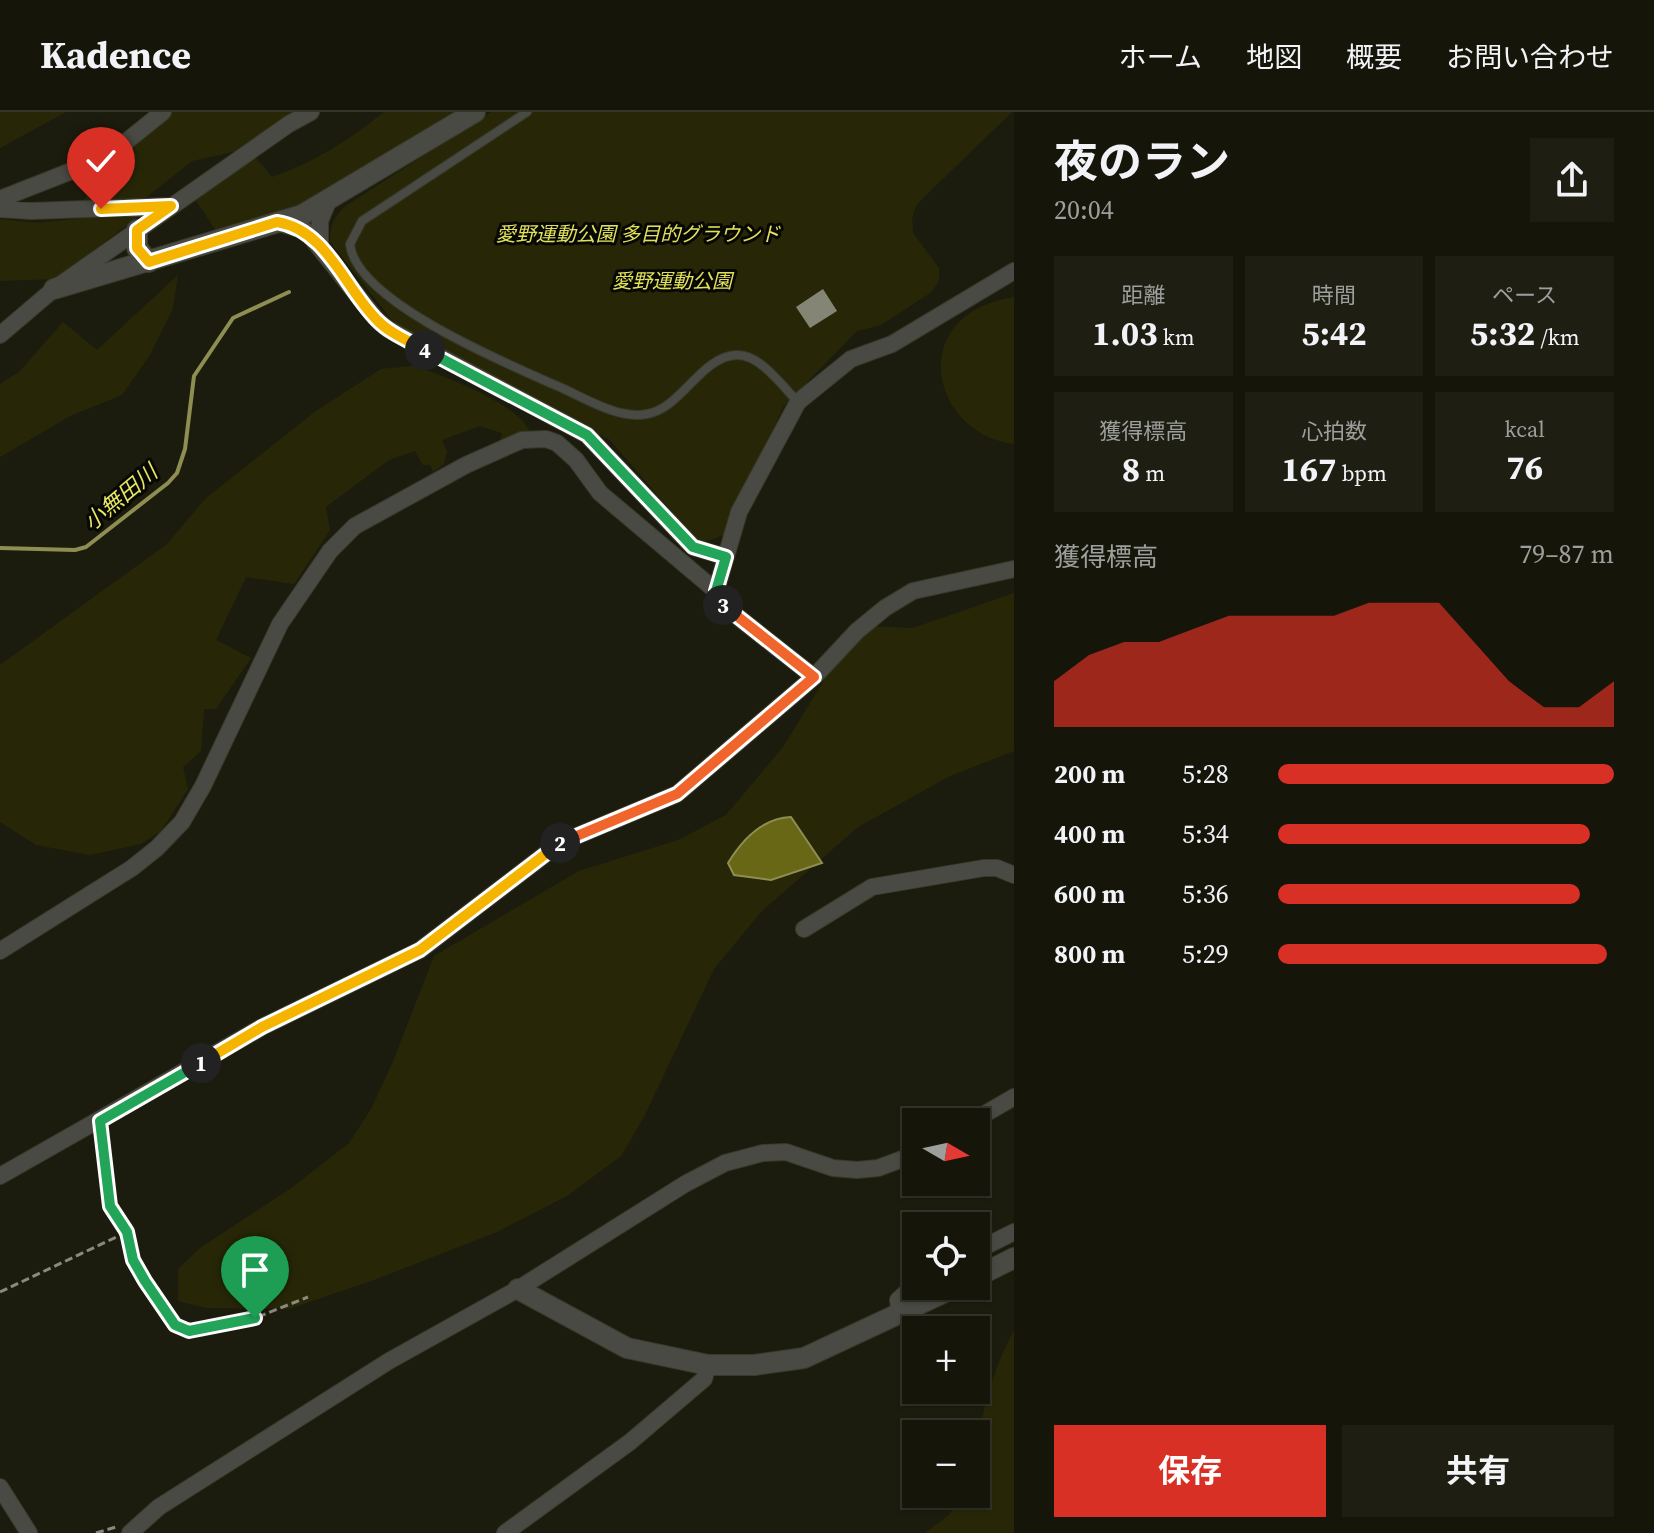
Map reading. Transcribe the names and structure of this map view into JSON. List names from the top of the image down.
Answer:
{
  "water": ["小無田川"],
  "parks": ["愛野運動公園 多目的グラウンド", "愛野運動公園"],
  "north": "right",
  "page": {
    "header": "Kadence",
    "nav": [
      "ホーム",
      "地図",
      "概要",
      "お問い合わせ"
    ],
    "heading": ["夜のラン", "20:04"],
    "stats": [
      ["距離", "1.03 km"],
      ["時間", "5:42"],
      ["ペース", "5:32 /km"],
      ["獲得標高", "8 m"],
      ["心拍数", "167 bpm"],
      ["kcal", "76"]
    ],
    "pins": [
      "4",
      "3",
      "2",
      "1"
    ],
    "chart": ["獲得標高", "79–87 m"],
    "list": [
      {
        "name": "200 m",
        "note": "5:28"
      },
      {
        "name": "400 m",
        "note": "5:34"
      },
      {
        "name": "600 m",
        "note": "5:36"
      },
      {
        "name": "800 m",
        "note": "5:29"
      }
    ],
    "map_buttons": ["+", "−"],
    "buttons": ["保存", "共有"]
  }
}
